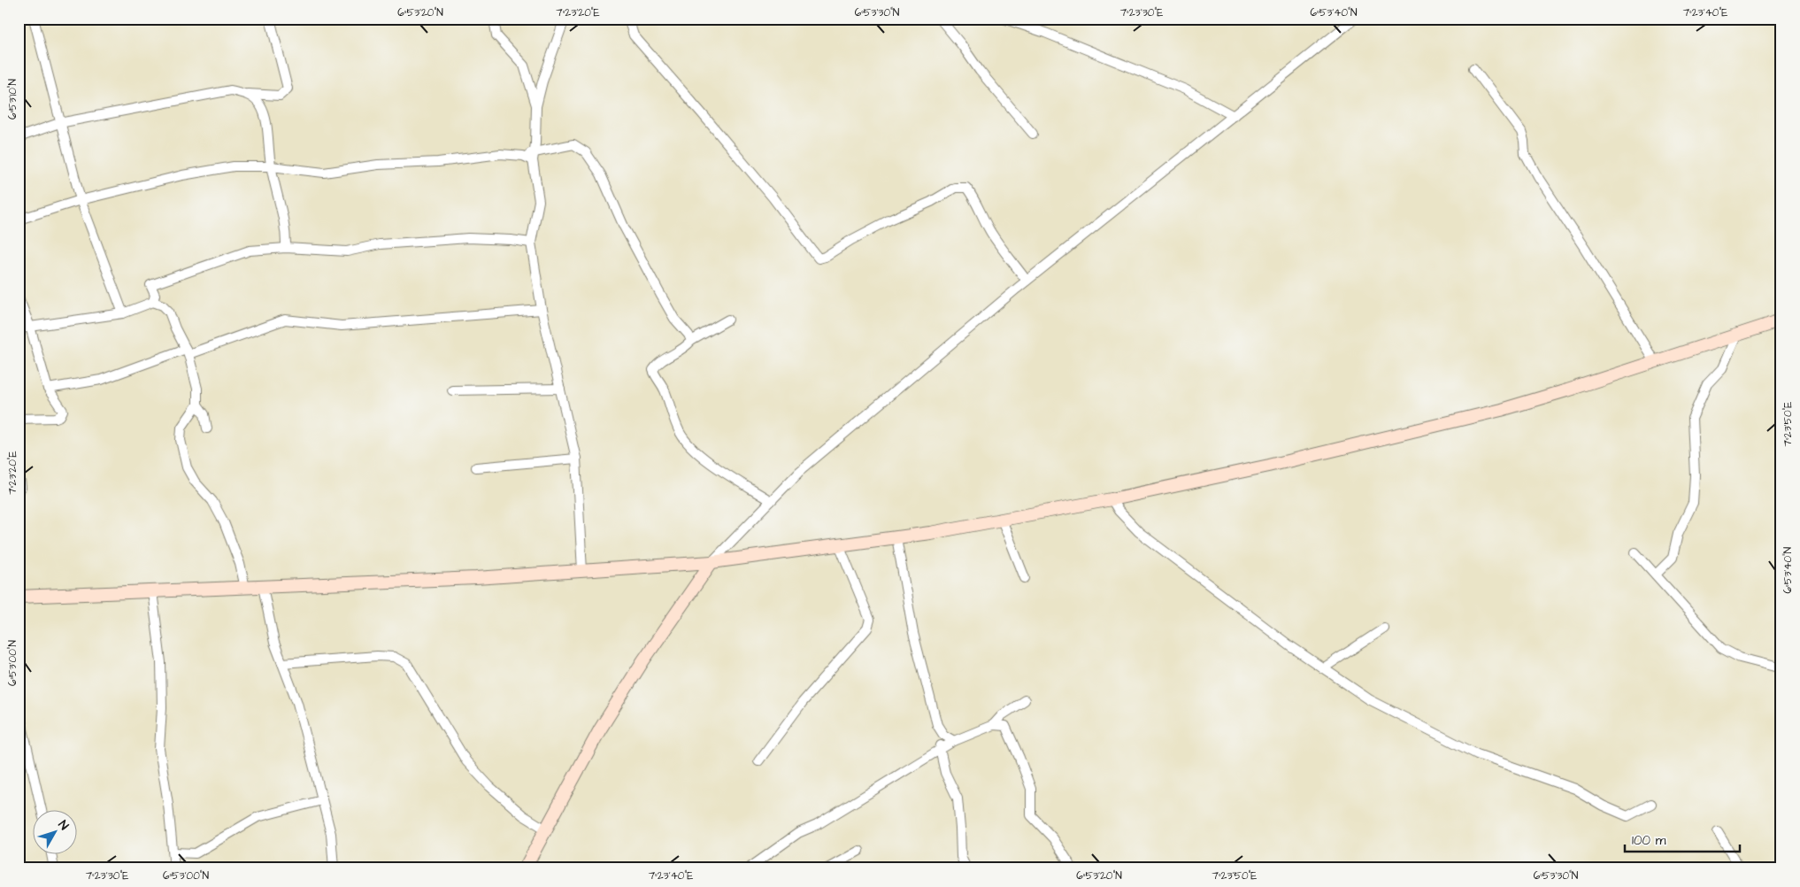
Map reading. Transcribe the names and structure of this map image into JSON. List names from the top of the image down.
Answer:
{
  "scale_bar": "100 m",
  "north": "top right",
  "coordinates": [
    "6°53'20\"N",
    "7°23'20\"E",
    "6°53'30\"N",
    "7°23'30\"E",
    "6°53'40\"N",
    "7°23'40\"E",
    "6°53'10\"N",
    "7°23'50\"E",
    "6°53'00\"N"
  ]
}
